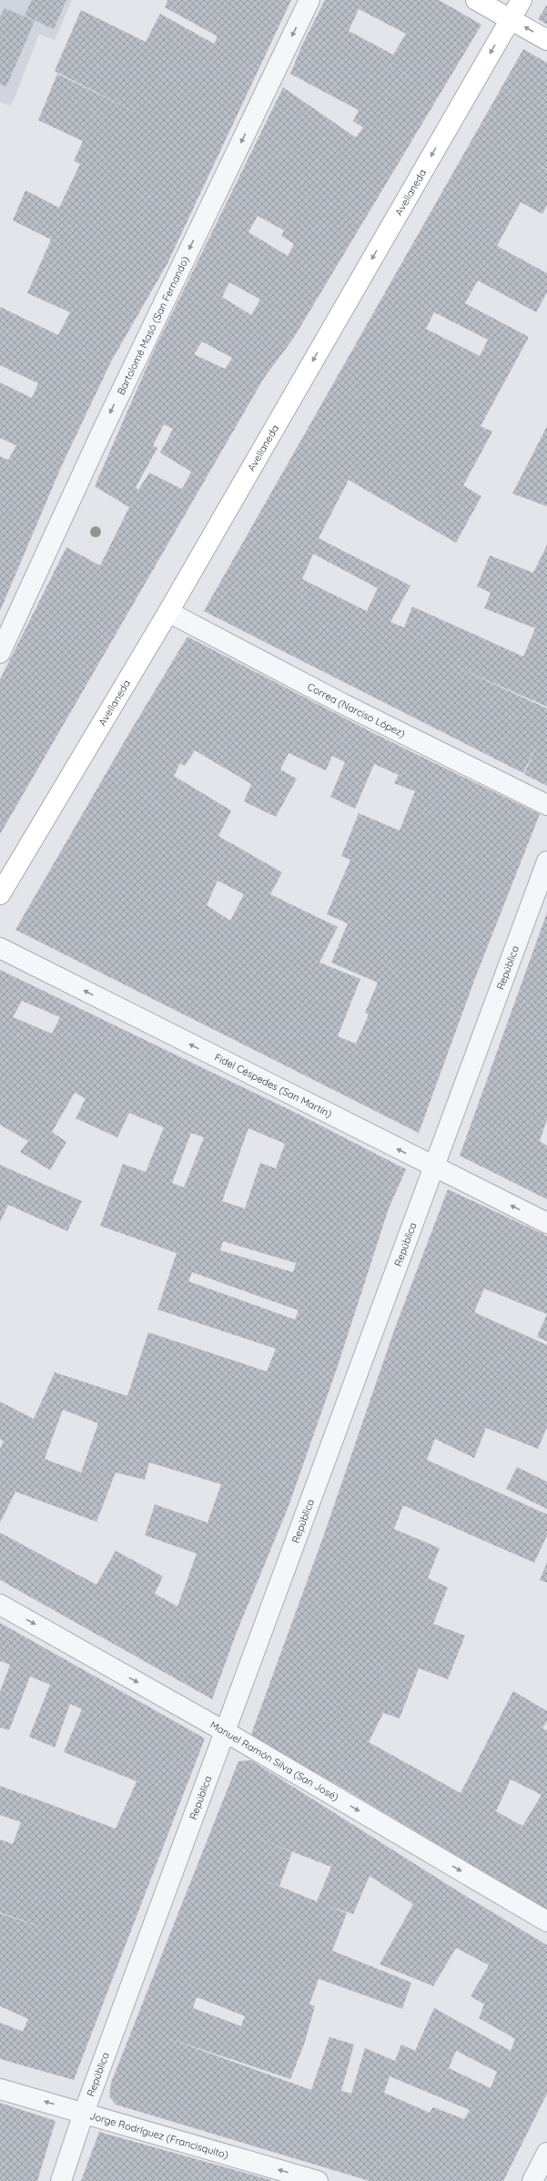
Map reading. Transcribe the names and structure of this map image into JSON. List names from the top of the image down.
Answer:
{
  "streets": {
    "main road": ["Avellaneda"],
    "street": [
      "Bartolomé Masó (San Fernando)",
      "Correa (Narciso López)",
      "República",
      "Fidel Céspedes (San Martín)",
      "Manuel Ramón Silva (San José)",
      "Jorge Rodríguez (Francisquito)"
    ]
  },
  "crossings": [
    ["Avellaneda", "Correa (Narciso López)"],
    ["República", "Fidel Céspedes (San Martín)"],
    ["República", "Manuel Ramón Silva (San José)"],
    ["República", "Jorge Rodríguez (Francisquito)"]
  ],
  "one_way": [
    "Avellaneda",
    "Bartolomé Masó (San Fernando)",
    "Fidel Céspedes (San Martín)",
    "Manuel Ramón Silva (San José)",
    "Jorge Rodríguez (Francisquito)"
  ]
}
